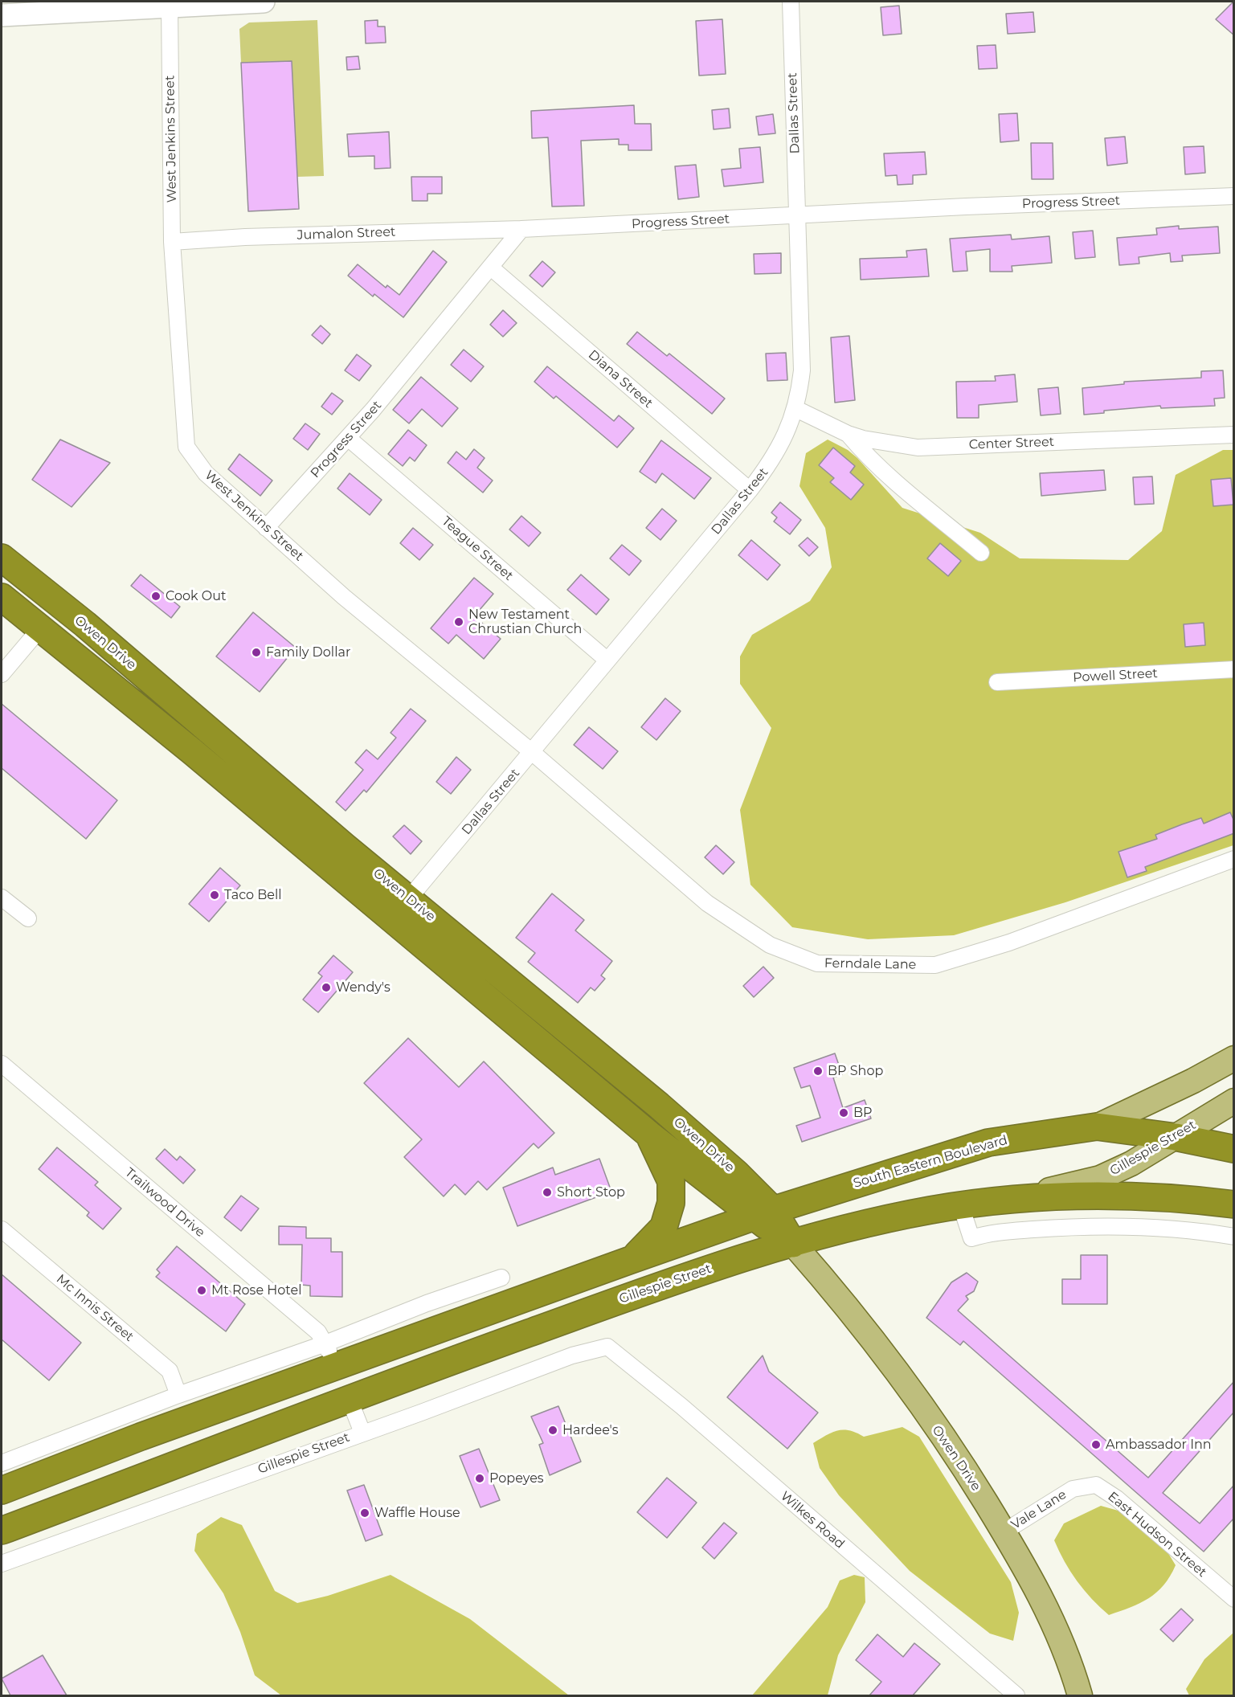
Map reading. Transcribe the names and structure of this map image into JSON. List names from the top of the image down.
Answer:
{
  "streets": {
    "highway": ["Owen Drive", "Gillespie Street", "South Eastern Boulevard"],
    "street": [
      "Dallas Street",
      "West Jenkins Street",
      "Progress Street",
      "Jumalon Street",
      "Diana Street",
      "Center Street",
      "Teague Street",
      "Powell Street",
      "Ferndale Lane",
      "Trailwood Drive",
      "Mc Innis Street",
      "Vale Lane",
      "Wilkes Road",
      "East Hudson Street"
    ]
  },
  "crossings": [
    ["Dallas Street", "West Jenkins Street"],
    ["Dallas Street", "Progress Street"],
    ["Dallas Street", "Diana Street"],
    ["Dallas Street", "Center Street"],
    ["Dallas Street", "Teague Street"],
    ["Dallas Street", "Owen Drive"],
    ["Dallas Street", "Ferndale Lane"],
    ["West Jenkins Street", "Progress Street"],
    ["West Jenkins Street", "Jumalon Street"],
    ["West Jenkins Street", "Ferndale Lane"],
    ["Progress Street", "Jumalon Street"],
    ["Progress Street", "Diana Street"],
    ["Progress Street", "Teague Street"],
    ["Owen Drive", "Gillespie Street"],
    ["Owen Drive", "South Eastern Boulevard"],
    ["Owen Drive", "Vale Lane"],
    ["Gillespie Street", "South Eastern Boulevard"],
    ["Gillespie Street", "Wilkes Road"],
    ["Vale Lane", "East Hudson Street"]
  ],
  "places": [
    "Cook Out",
    "New Testament Chrustian Church",
    "Family Dollar",
    "Taco Bell",
    "Wendy's",
    "BP Shop",
    "BP",
    "Short Stop",
    "Mt Rose Hotel",
    "Hardee's",
    "Ambassador Inn",
    "Popeyes",
    "Waffle House"
  ]
}
